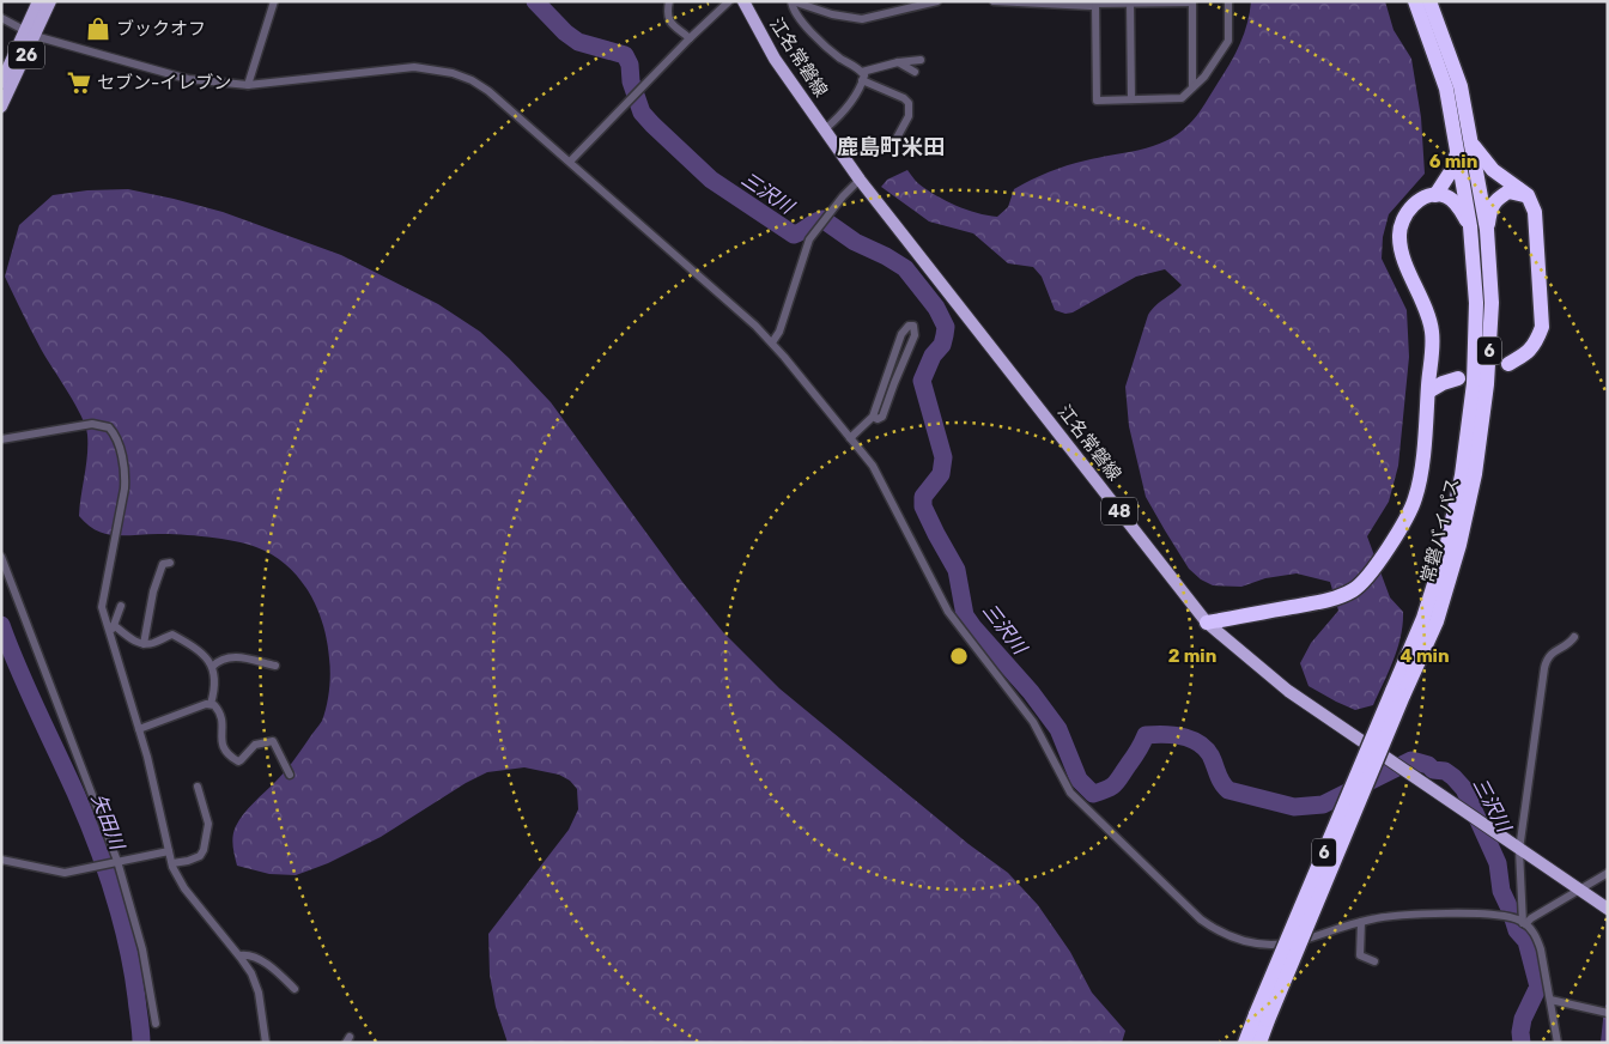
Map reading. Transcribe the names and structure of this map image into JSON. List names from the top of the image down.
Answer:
{
  "streets": {
    "highway": ["6", "常磐バイパス"],
    "main road": ["26", "江名常磐線", "48"]
  },
  "districts": ["鹿島町米田"],
  "water": ["三沢川", "矢田川"],
  "places": {
    "shop": ["ブックオフ"],
    "supermarket": ["セブン-イレブン"]
  },
  "rings": ["6 min", "2 min", "4 min"]
}
